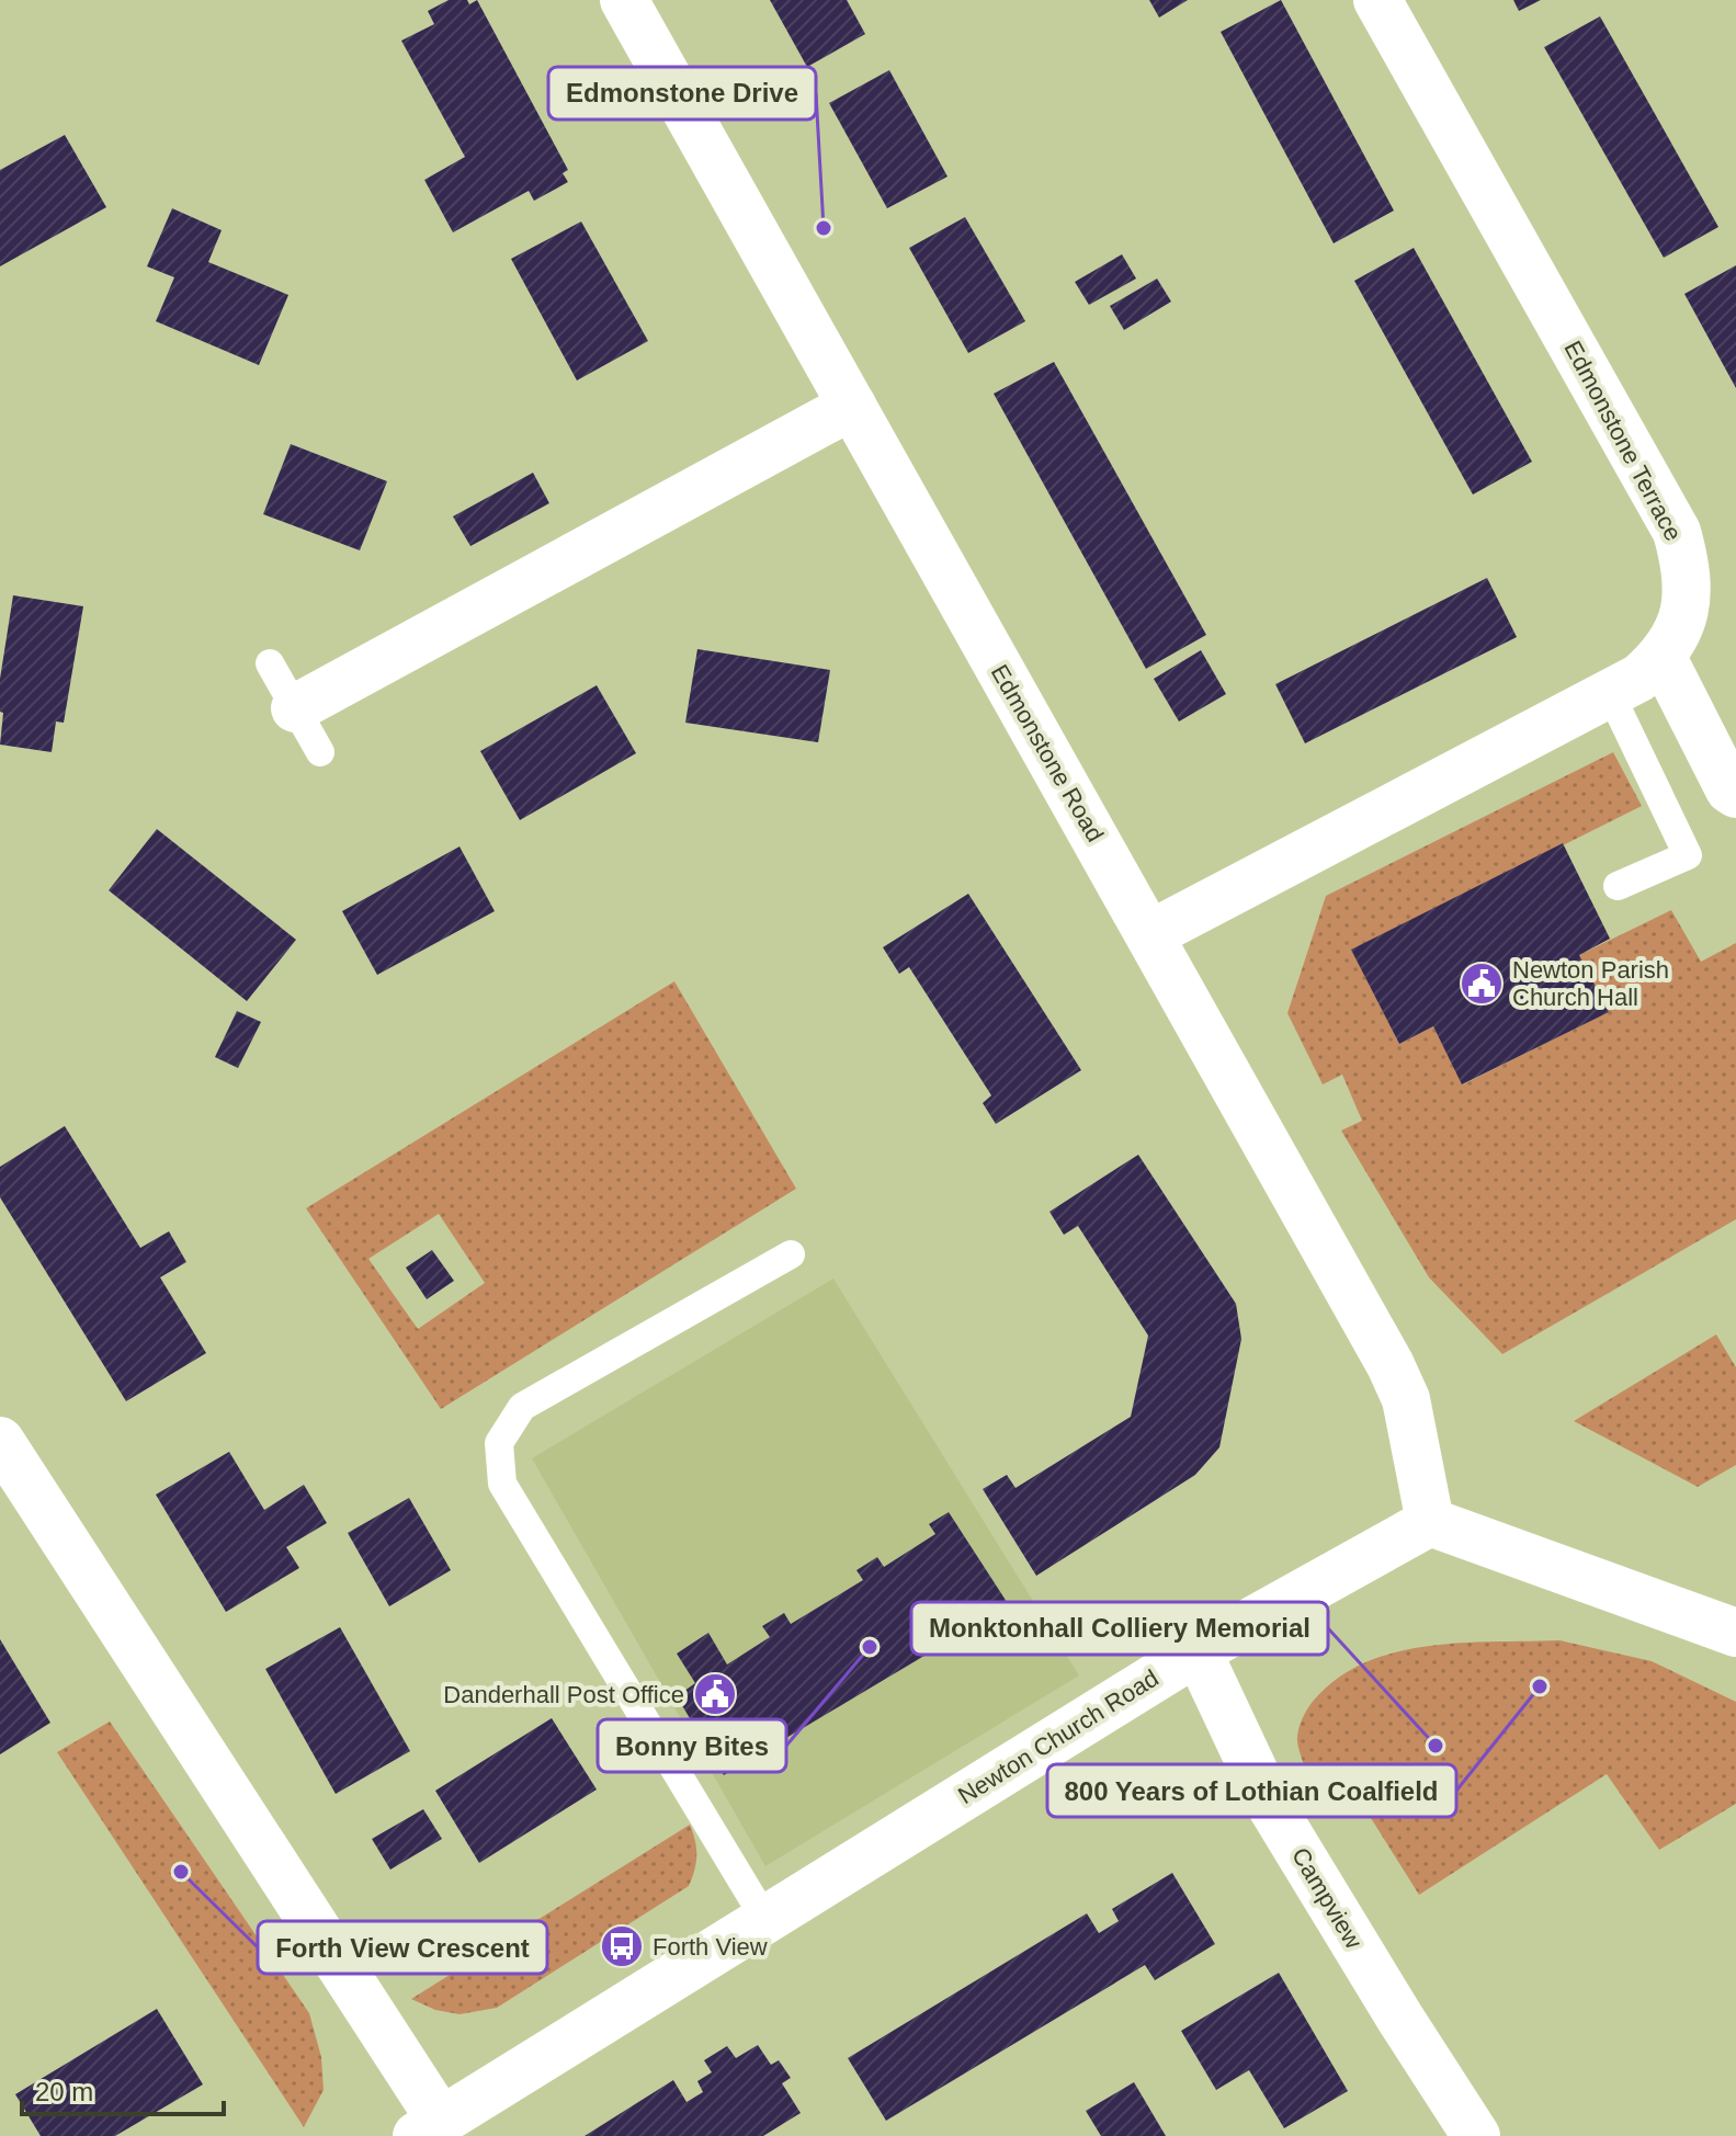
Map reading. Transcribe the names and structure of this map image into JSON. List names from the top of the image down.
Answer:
{
  "streets": {
    "street": [
      "Edmonstone Terrace",
      "Edmonstone Road",
      "Newton Church Road",
      "Campview"
    ]
  },
  "crossings": [
    ["Edmonstone Terrace", "Edmonstone Road"],
    ["Edmonstone Road", "Newton Church Road"],
    ["Newton Church Road", "Campview"]
  ],
  "places": {
    "other": [
      "Edmonstone Drive",
      "Bonny Bites",
      "800 Years of Lothian Coalfield",
      "Monktonhall Colliery Memorial",
      "Forth View Crescent"
    ],
    "public building": ["Newton Parish Church Hall", "Danderhall Post Office"],
    "bus stop": ["Forth View"]
  },
  "scale_bar": "20 m"
}
